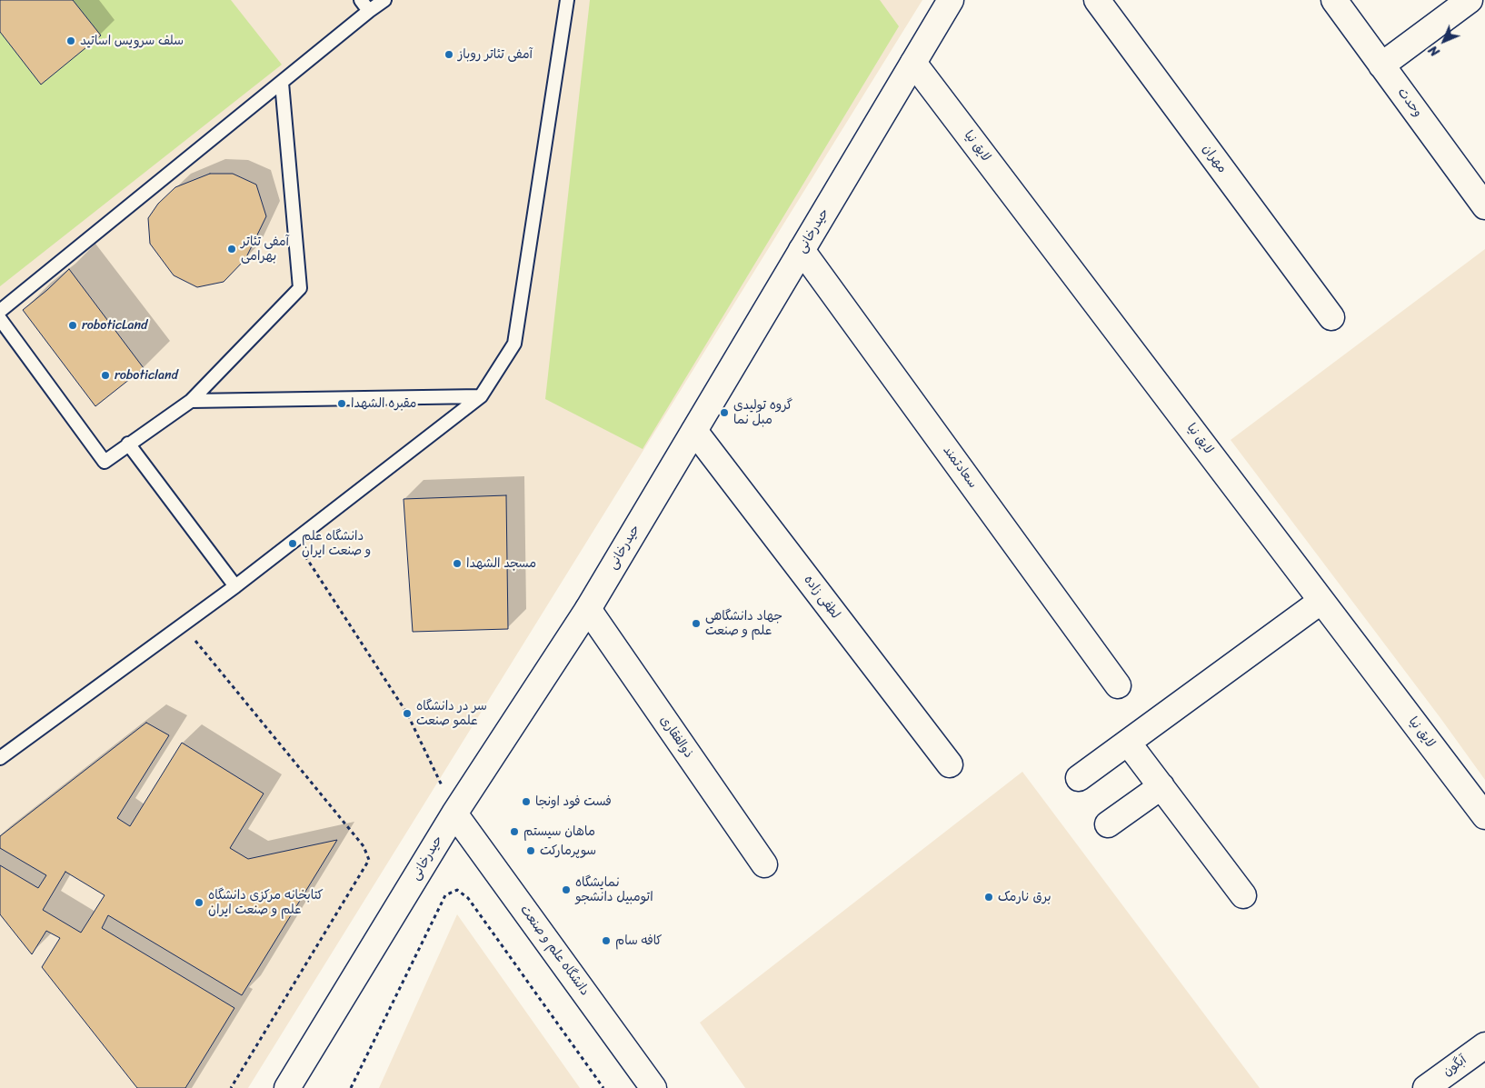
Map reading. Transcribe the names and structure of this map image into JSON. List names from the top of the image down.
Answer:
{
  "streets": {
    "street": [
      "وحدت",
      "لایق نیا",
      "مهران",
      "حیدرخانی",
      "سعادتمند",
      "لطفی زاده",
      "ذوالفقاری",
      "دانشگاه علم و صنعت",
      "آبگون"
    ]
  },
  "crossings": [
    ["لایق نیا", "حیدرخانی"],
    ["حیدرخانی", "سعادتمند"],
    ["حیدرخانی", "لطفی زاده"],
    ["حیدرخانی", "ذوالفقاری"],
    ["حیدرخانی", "دانشگاه علم و صنعت"]
  ],
  "places": [
    "سلف سرویس اساتید",
    "آمفی تئاتر روباز",
    "آمفی تئاتر بهرامی",
    "roboticLand",
    "roboticland",
    "مقبره الشهدا",
    "گروه تولیدی مبل نما",
    "دانشگاه علم و صنعت ایران",
    "مسجد الشهدا",
    "جهاد دانشگاهی علم و صنعت",
    "سر در دانشگاه علمو صنعت",
    "فست فود اونجا",
    "ماهان سیستم",
    "سوپرمارکت",
    "نمایشگاه اتومبیل دانشجو",
    "برق نارمک",
    "کتابخانه مرکزی دانشگاه علم و صنعت ایران",
    "کافه سام"
  ],
  "north": "bottom left"
}
